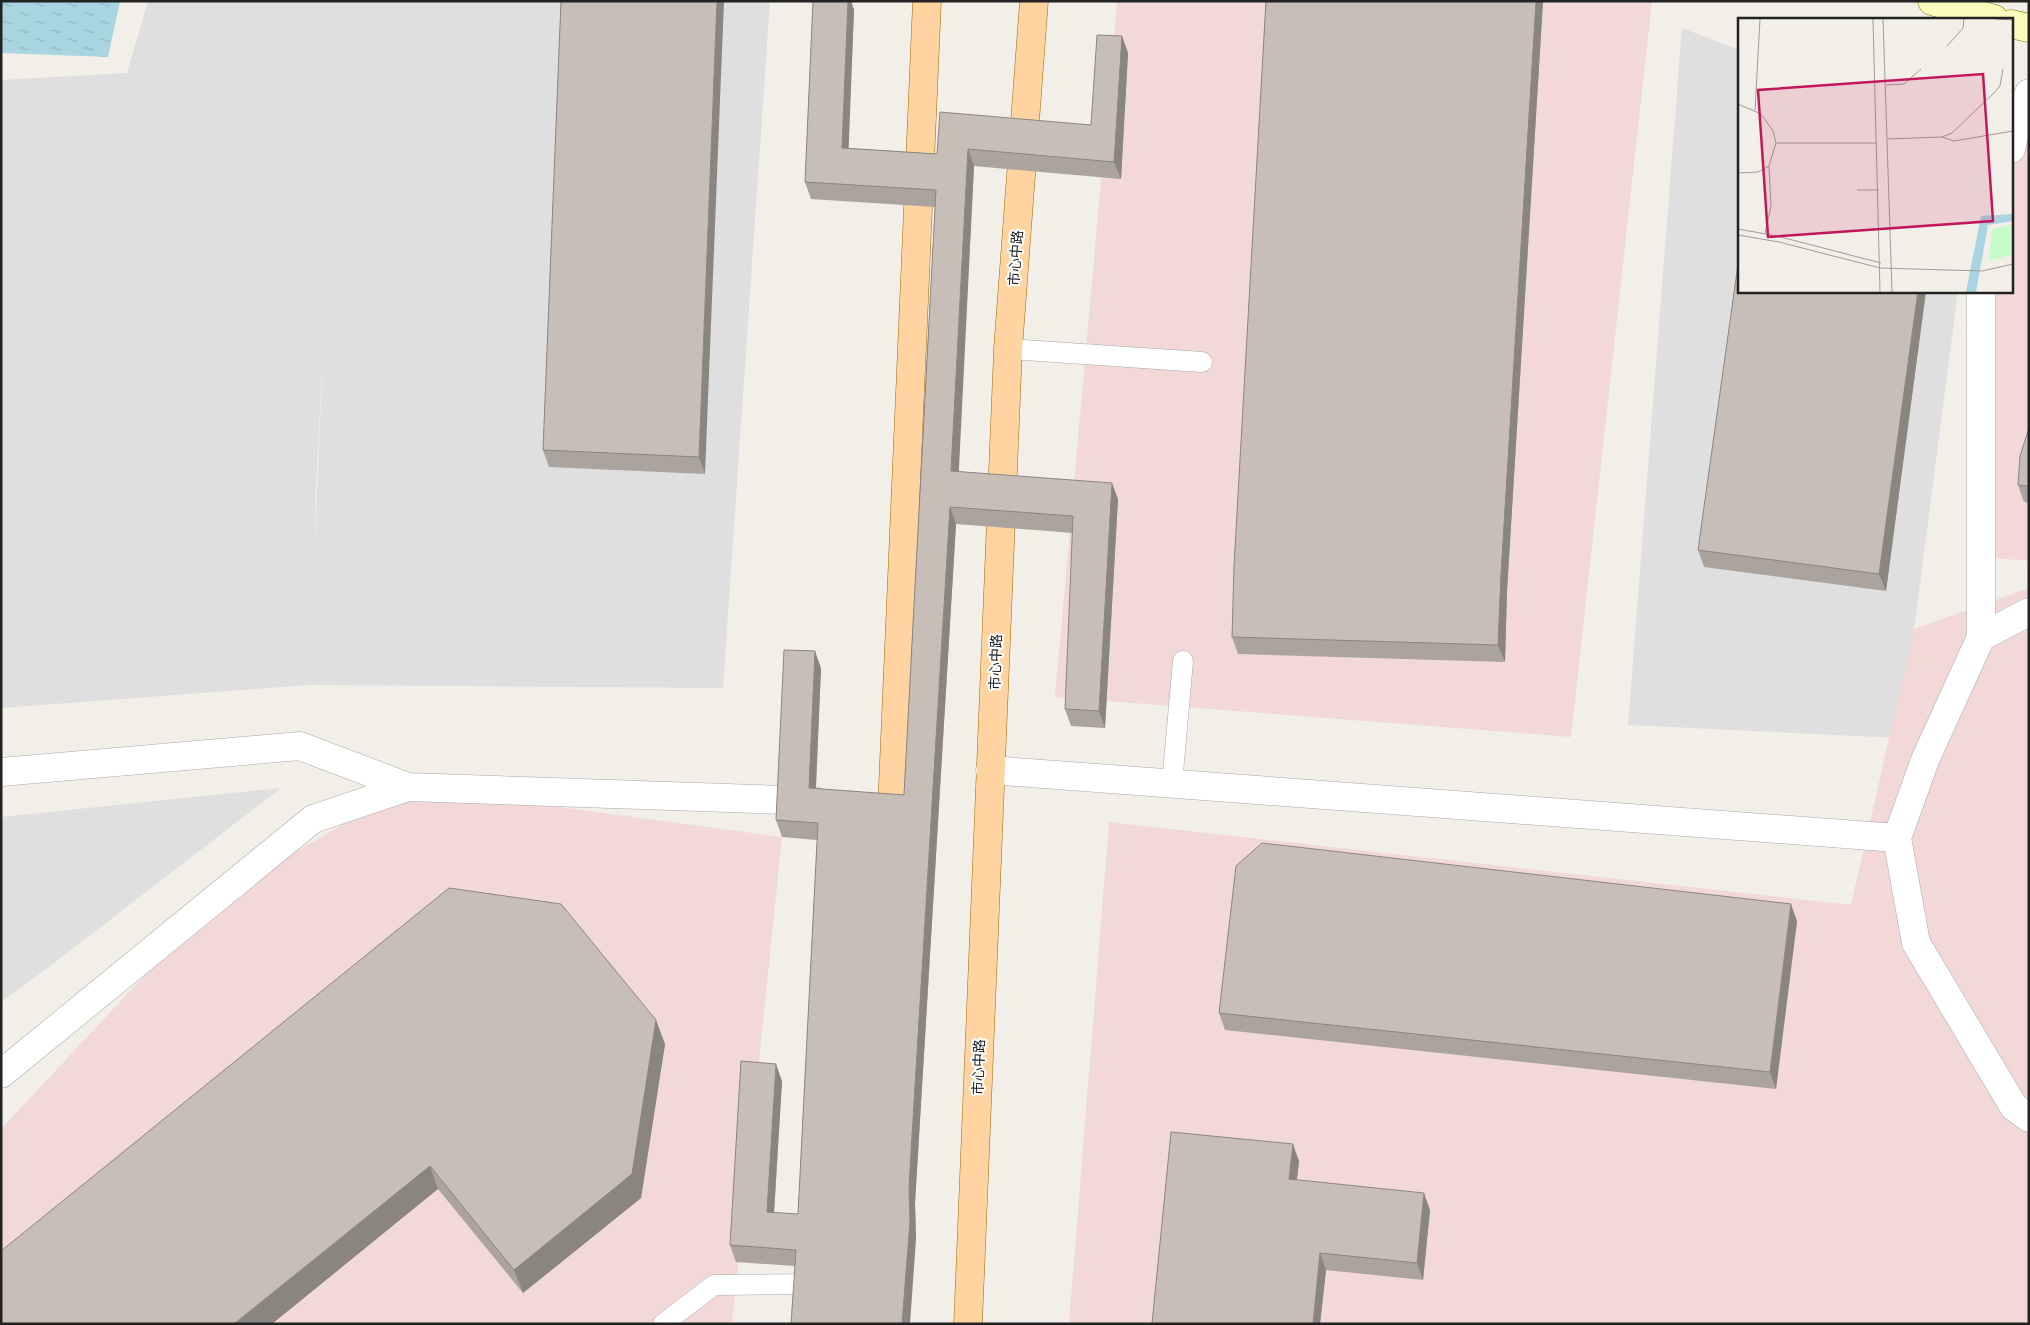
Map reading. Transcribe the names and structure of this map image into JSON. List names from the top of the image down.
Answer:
{
  "streets": {
    "main road": ["市心中路"]
  }
}
